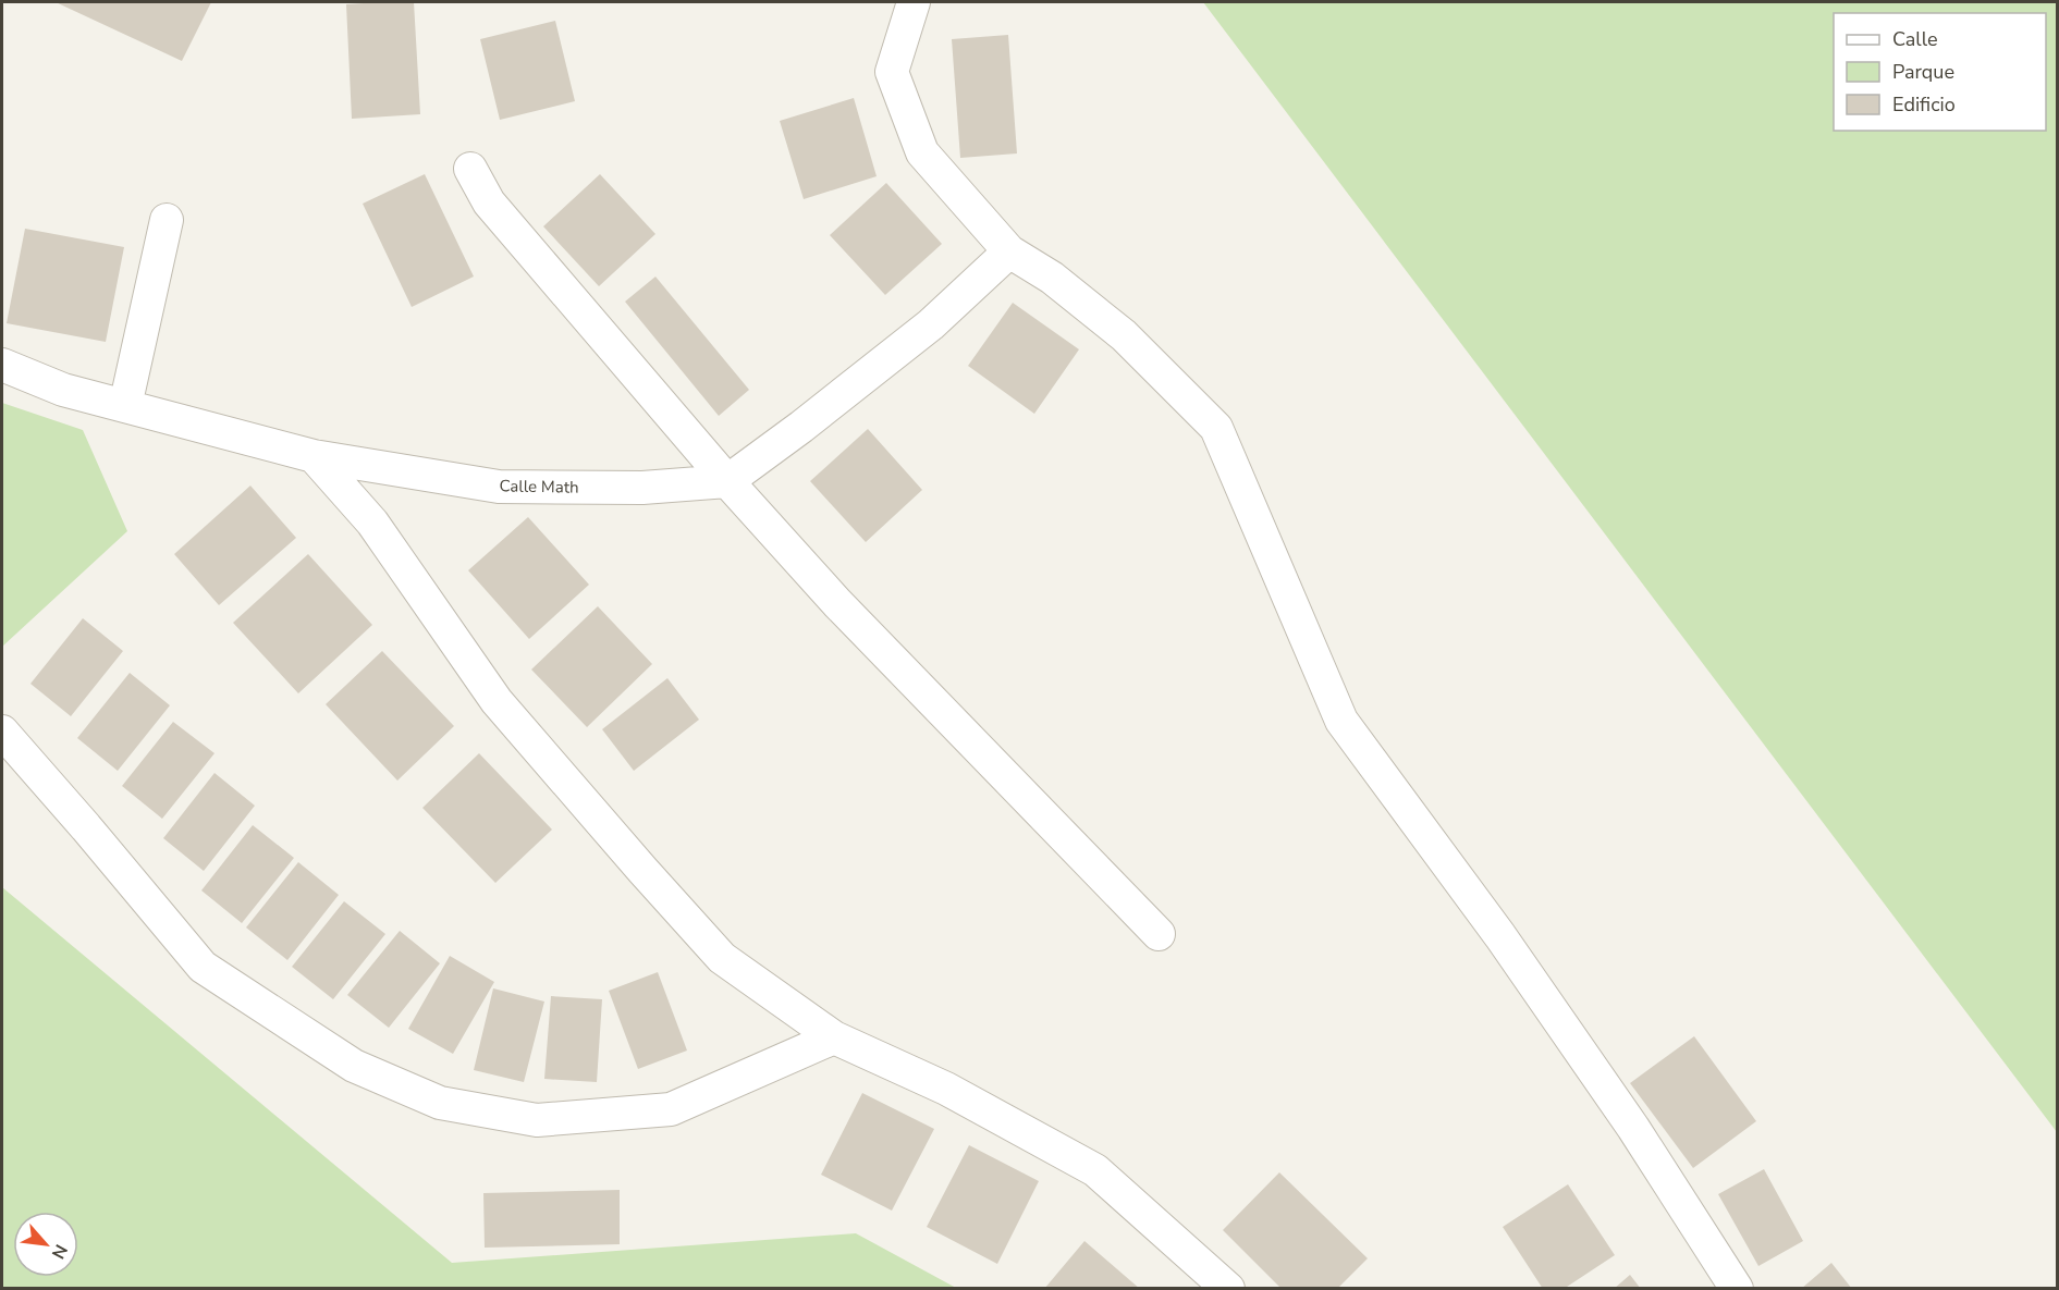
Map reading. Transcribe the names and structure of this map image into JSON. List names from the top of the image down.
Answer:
{
  "streets": {
    "street": ["Calle Math"]
  },
  "legend": ["Calle", "Parque", "Edificio"],
  "north": "bottom right"
}
